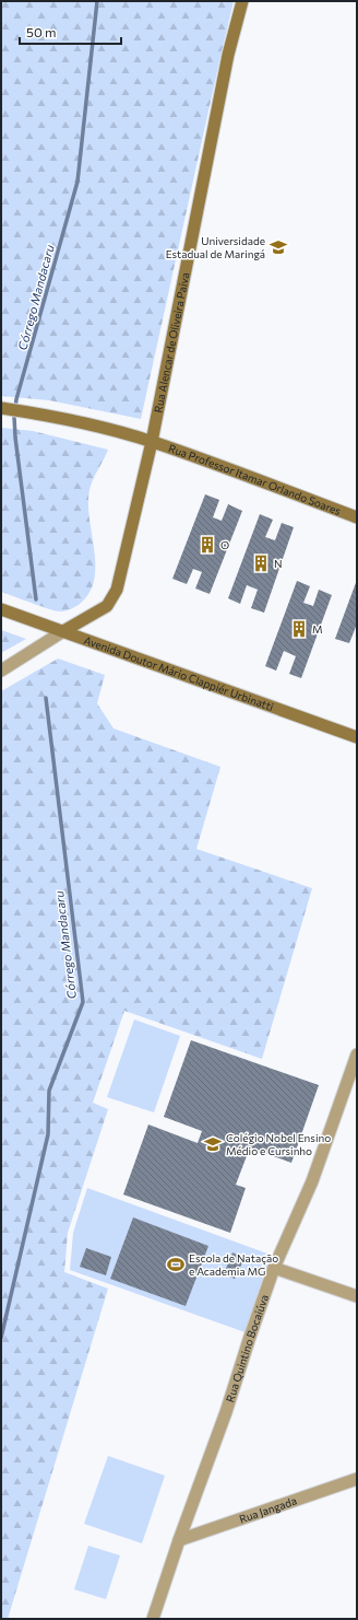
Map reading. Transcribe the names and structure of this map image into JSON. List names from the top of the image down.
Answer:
{
  "streets": {
    "main road": ["Rua Alencar de Oliveira Paiva", "Rua Professor Itamar Orlando Soares", "Avenida Doutor Mário Clappiér Urbinatti"],
    "street": ["Rua Quintino Bocaiúva", "Rua Jangada"]
  },
  "crossings": [
    ["Rua Alencar de Oliveira Paiva", "Rua Professor Itamar Orlando Soares"],
    ["Rua Alencar de Oliveira Paiva", "Avenida Doutor Mário Clappiér Urbinatti"],
    ["Rua Quintino Bocaiúva", "Rua Jangada"]
  ],
  "water": ["Córrego Mandacaru"],
  "places": {
    "school or university": ["Universidade Estadual de Maringá", "Colégio Nobel Ensino Médio e Cursinho"],
    "building": ["O", "N", "M"],
    "sports": ["Escola de Natação e Academia MG"]
  },
  "scale_bar": "50 m"
}
